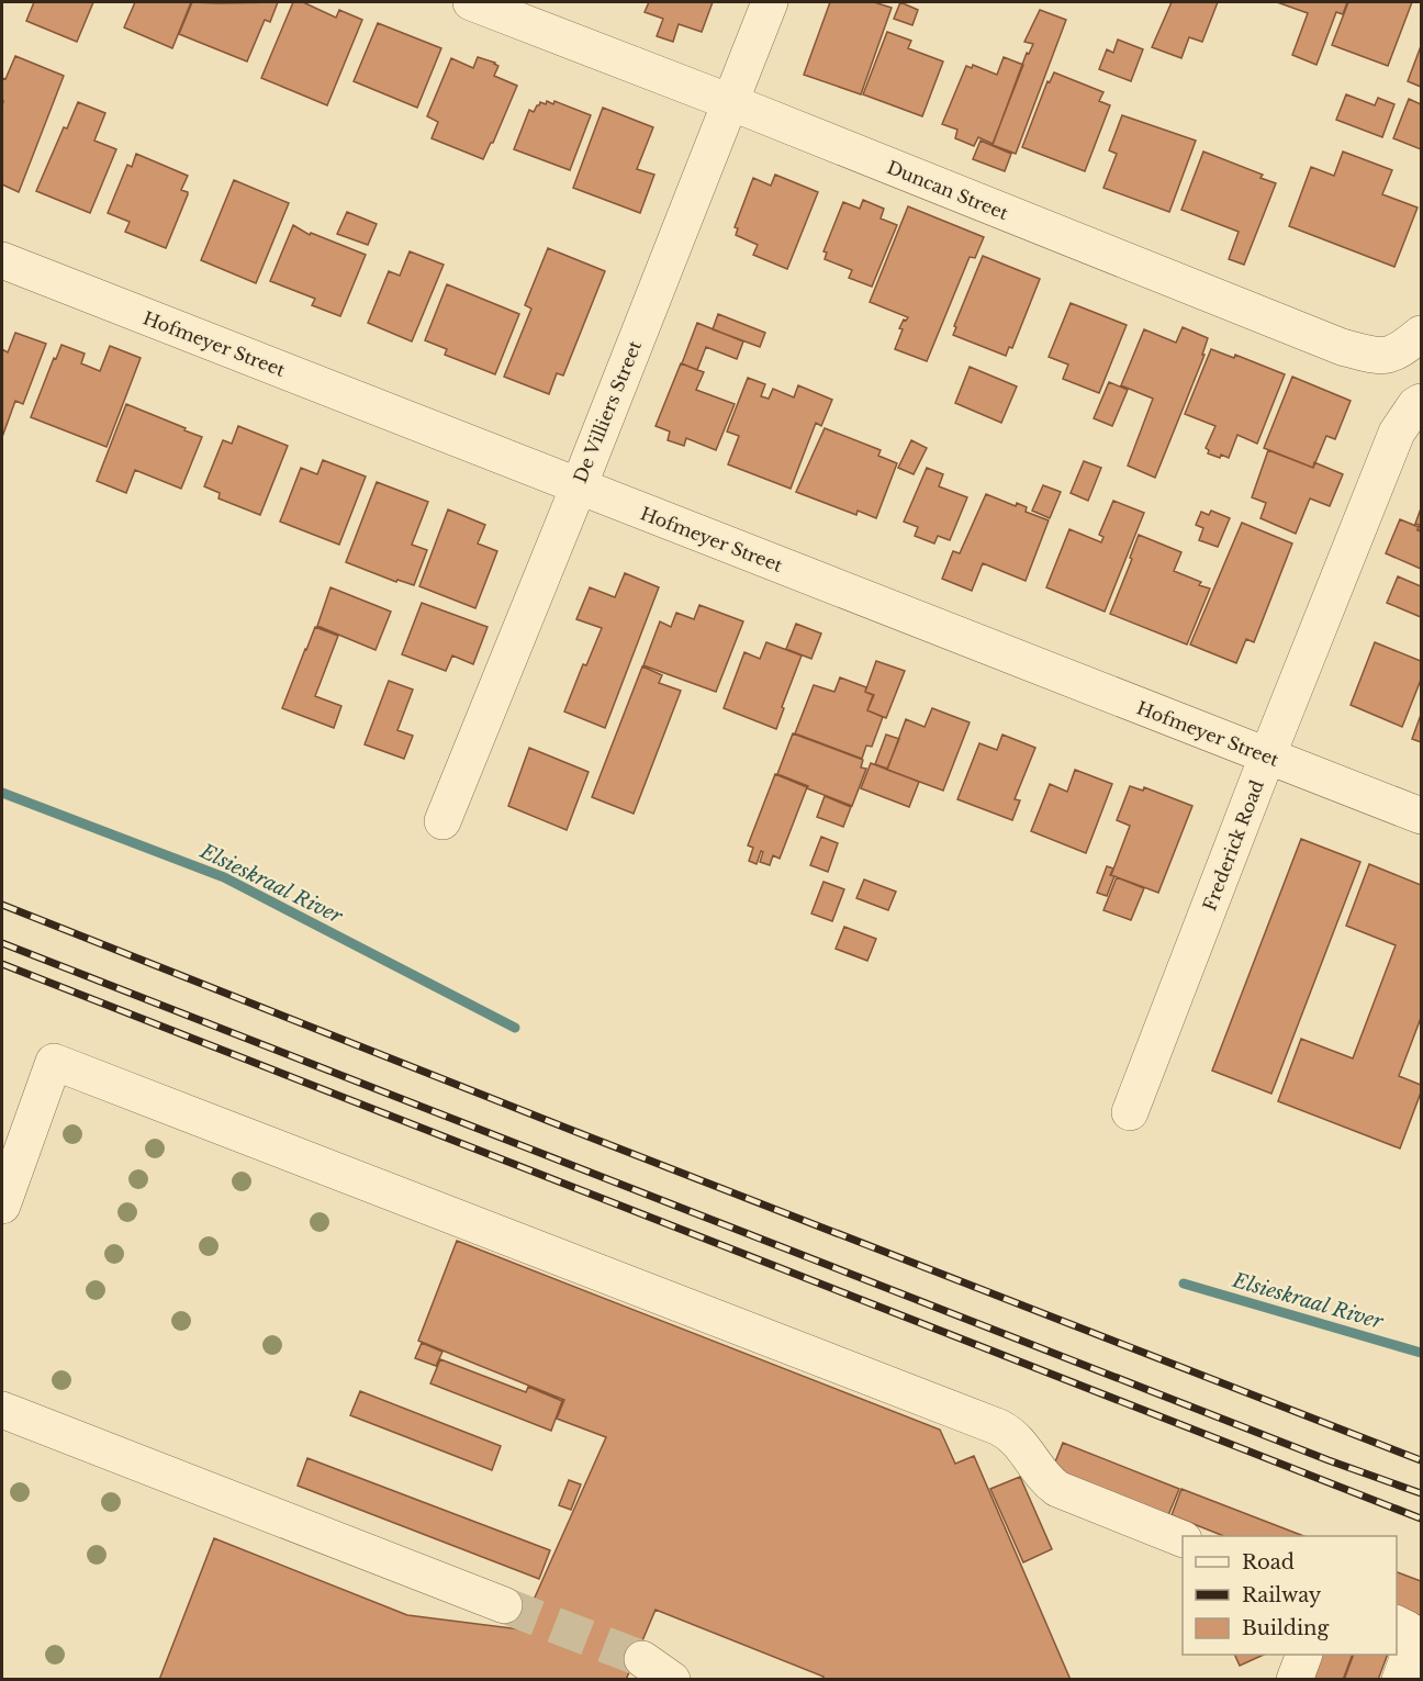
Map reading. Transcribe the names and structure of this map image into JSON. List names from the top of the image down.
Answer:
{
  "streets": {
    "street": [
      "Duncan Street",
      "Hofmeyer Street",
      "De Villiers Street",
      "Frederick Road"
    ]
  },
  "crossings": [
    ["Duncan Street", "De Villiers Street"],
    ["Hofmeyer Street", "De Villiers Street"],
    ["Hofmeyer Street", "Frederick Road"]
  ],
  "water": ["Elsieskraal River"],
  "legend": ["Road", "Railway", "Building"]
}
